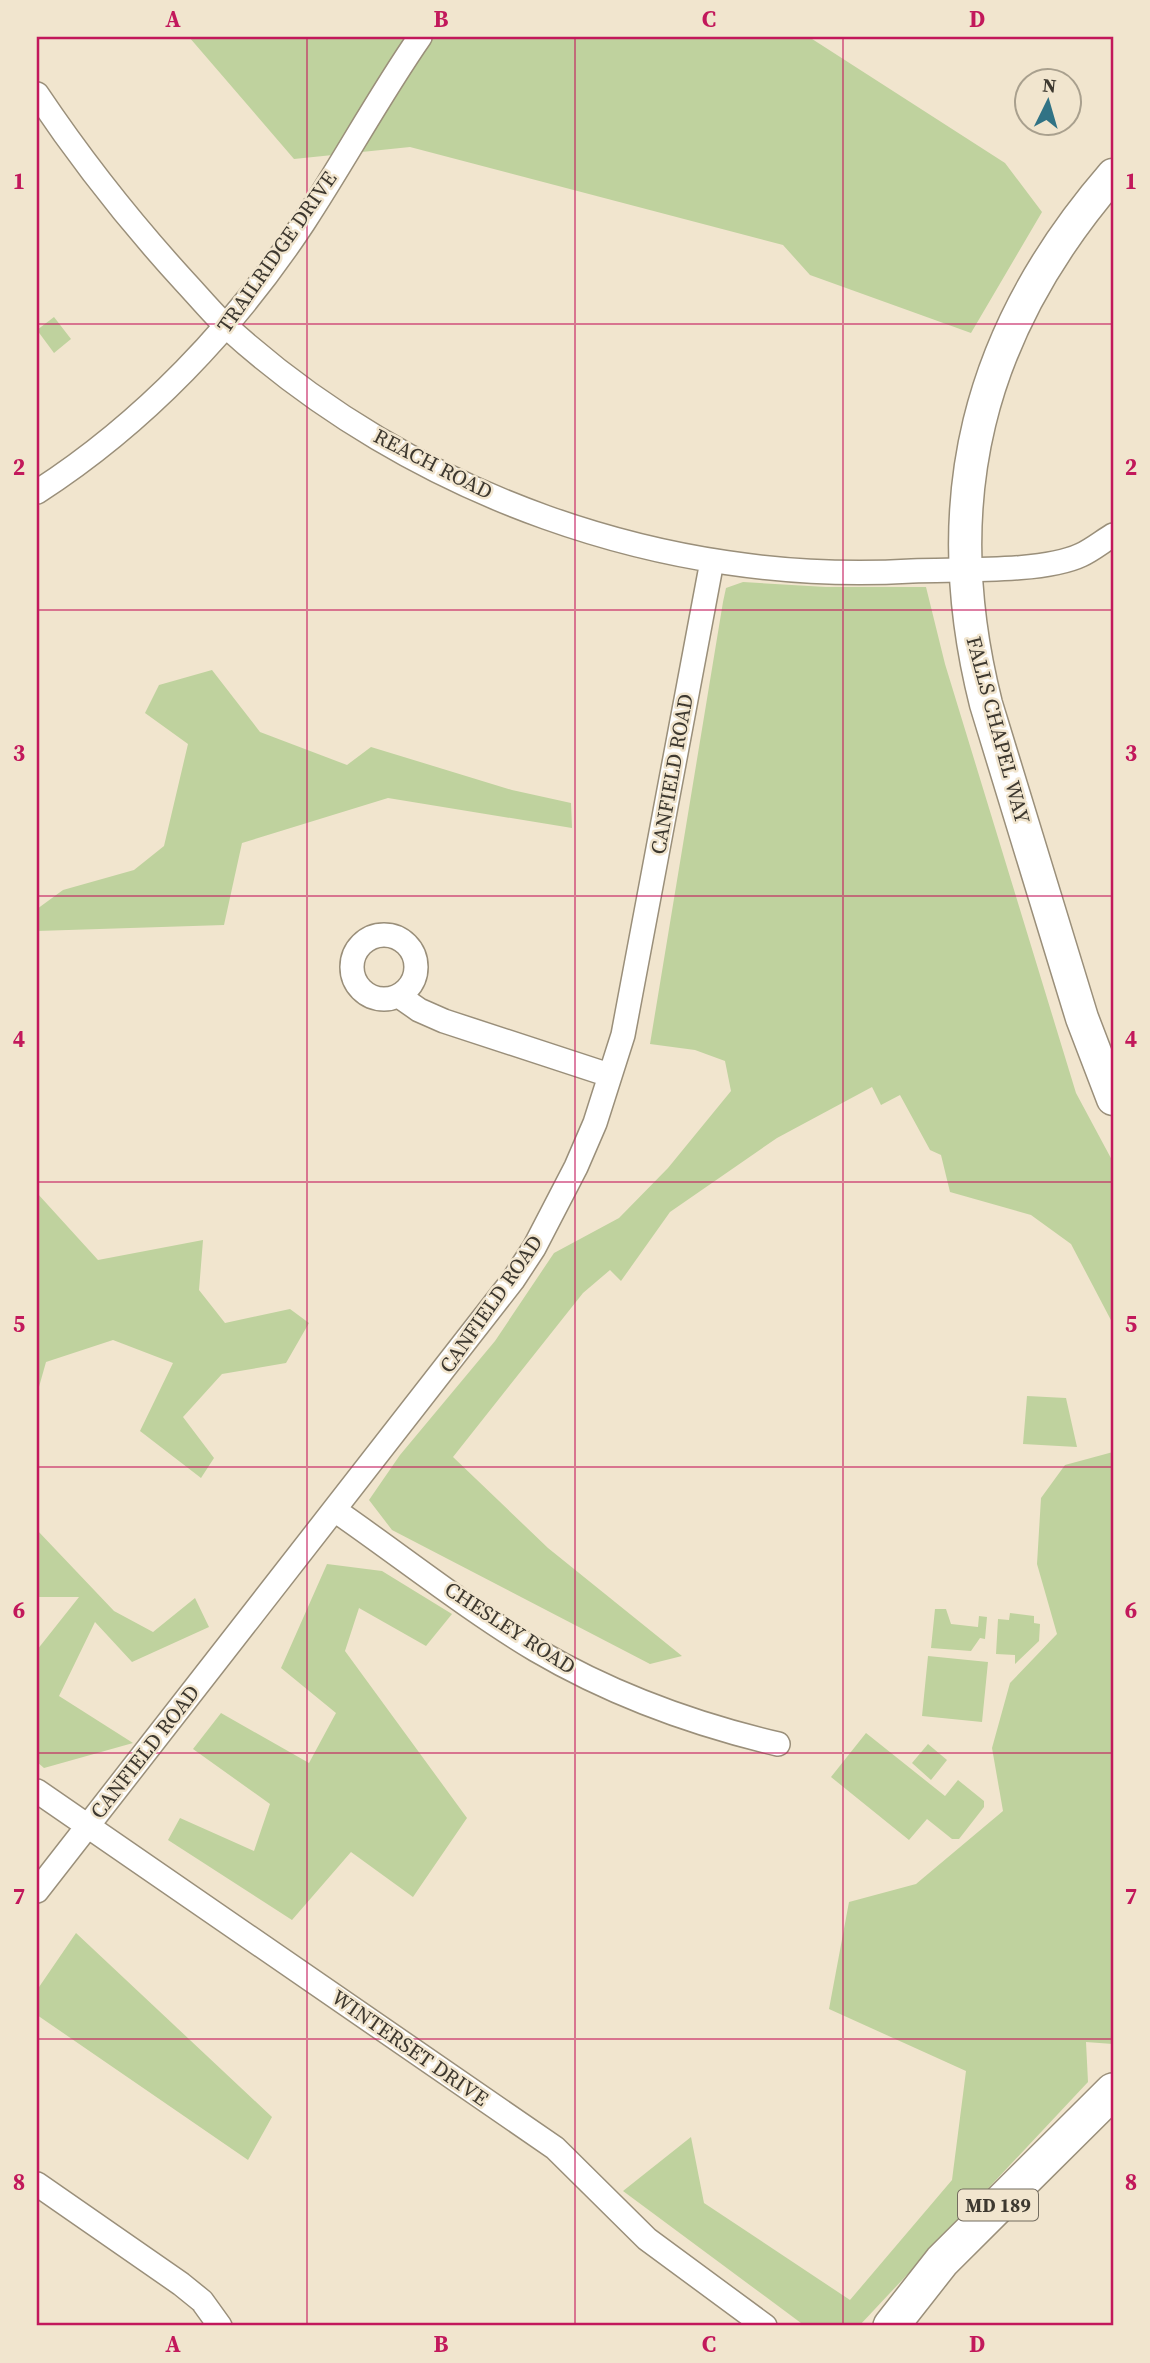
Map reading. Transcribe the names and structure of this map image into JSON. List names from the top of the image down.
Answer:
{
  "streets": {
    "main road": ["MD 189"],
    "street": [
      "TRAILRIDGE DRIVE",
      "REACH ROAD",
      "FALLS CHAPEL WAY",
      "CANFIELD ROAD",
      "CHESLEY ROAD",
      "WINTERSET DRIVE"
    ]
  },
  "crossings": [
    ["TRAILRIDGE DRIVE", "REACH ROAD"],
    ["REACH ROAD", "FALLS CHAPEL WAY"],
    ["REACH ROAD", "CANFIELD ROAD"],
    ["CANFIELD ROAD", "CHESLEY ROAD"],
    ["CANFIELD ROAD", "WINTERSET DRIVE"]
  ],
  "north": "top",
  "grid": {
    "columns": [
      "A",
      "B",
      "C",
      "D"
    ],
    "rows": [
      "1",
      "2",
      "3",
      "4",
      "5",
      "6",
      "7",
      "8"
    ]
  }
}
